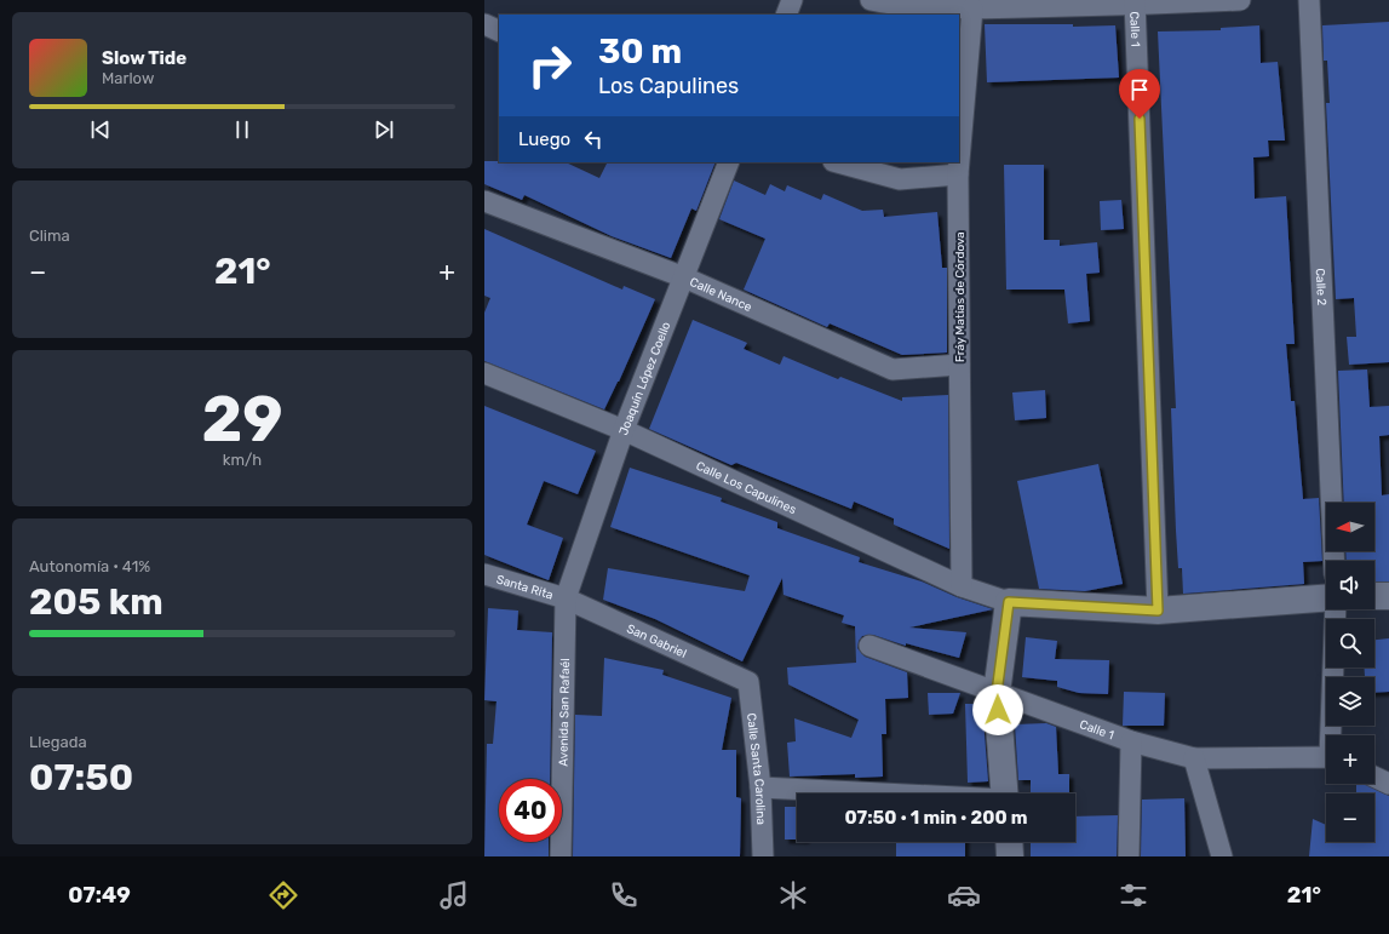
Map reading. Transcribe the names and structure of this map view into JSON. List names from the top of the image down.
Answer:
{
  "streets": {
    "street": [
      "Calle 1",
      "Calle 2",
      "Calle Nance",
      "Fráy Matías de Córdova",
      "Joaquín López Coello",
      "Calle Los Capulines",
      "Santa Rita",
      "San Gabriel",
      "Avenida San Rafaél",
      "Calle Santa Carolina"
    ]
  },
  "crossings": [
    ["Calle Nance", "Fráy Matías de Córdova"],
    ["Calle Nance", "Joaquín López Coello"],
    ["Fráy Matías de Córdova", "Calle Los Capulines"],
    ["Joaquín López Coello", "Calle Los Capulines"],
    ["Joaquín López Coello", "Santa Rita"],
    ["Joaquín López Coello", "San Gabriel"],
    ["Joaquín López Coello", "Avenida San Rafaél"],
    ["Santa Rita", "San Gabriel"],
    ["Santa Rita", "Avenida San Rafaél"],
    ["San Gabriel", "Avenida San Rafaél"],
    ["San Gabriel", "Calle Santa Carolina"]
  ],
  "north": "left",
  "page": {
    "turn": ["30 m", "Los Capulines"],
    "song": ["Slow Tide", "Marlow"],
    "then": "Luego",
    "tile": [
      "Clima",
      ["29", "km/h"],
      ["Autonomía · 41%", "205 km"],
      ["Llegada", "07:50"]
    ],
    "heat": ["−", "21°", "+"],
    "map_buttons": ["+", "−"],
    "limit": "40",
    "trip": "07:50 · 1 min · 200 m",
    "tabs": ["07:49", "21°"]
  }
}
